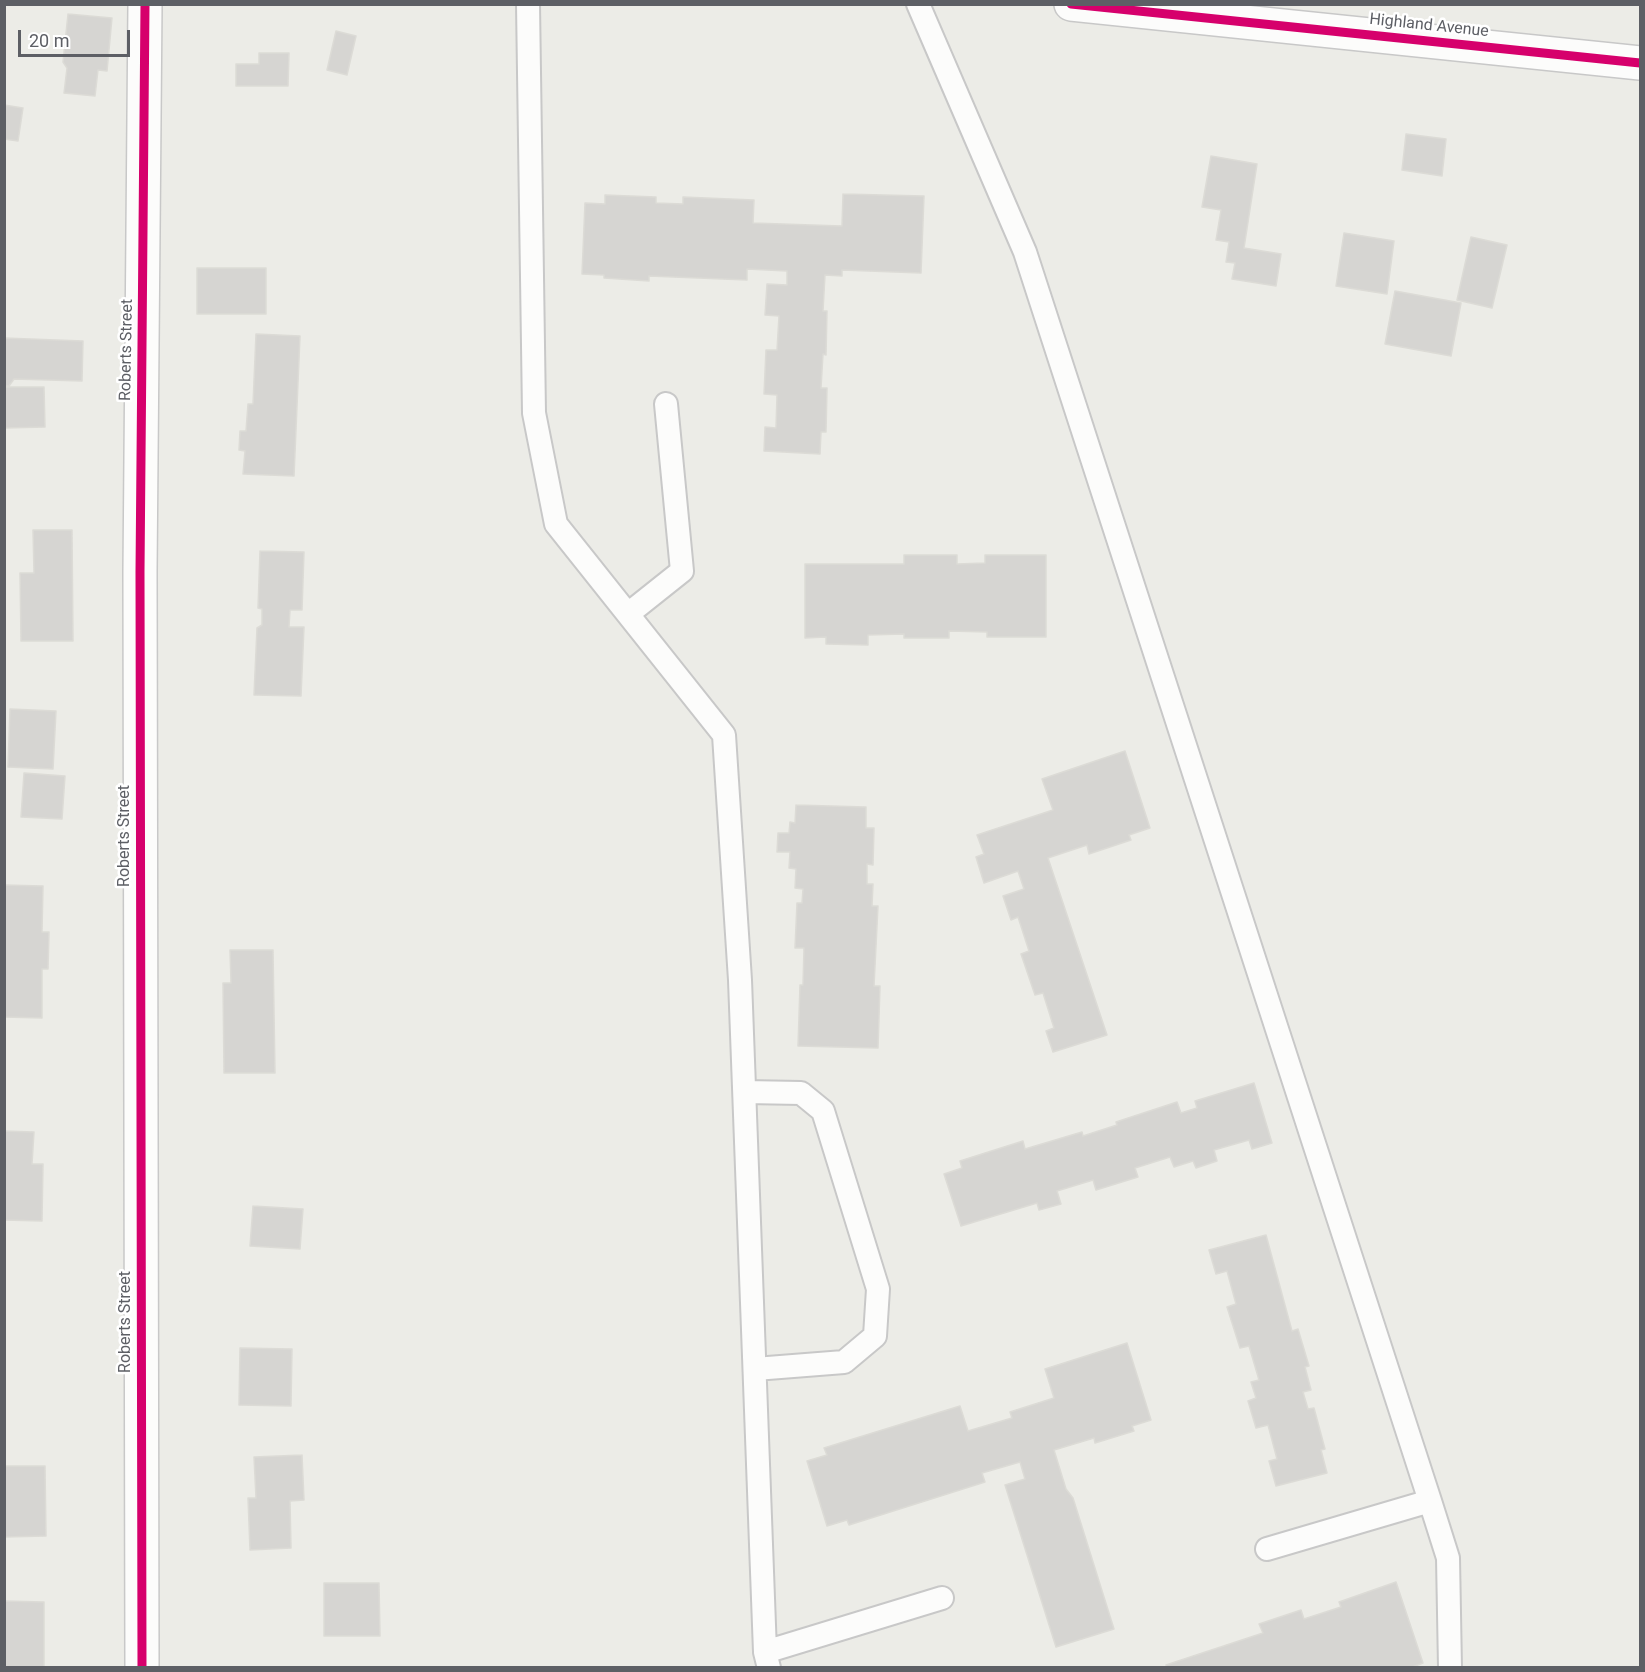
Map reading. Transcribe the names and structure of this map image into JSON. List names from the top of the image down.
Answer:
{
  "streets": {
    "street": ["Highland Avenue", "Roberts Street"]
  },
  "scale_bar": "20 m"
}
